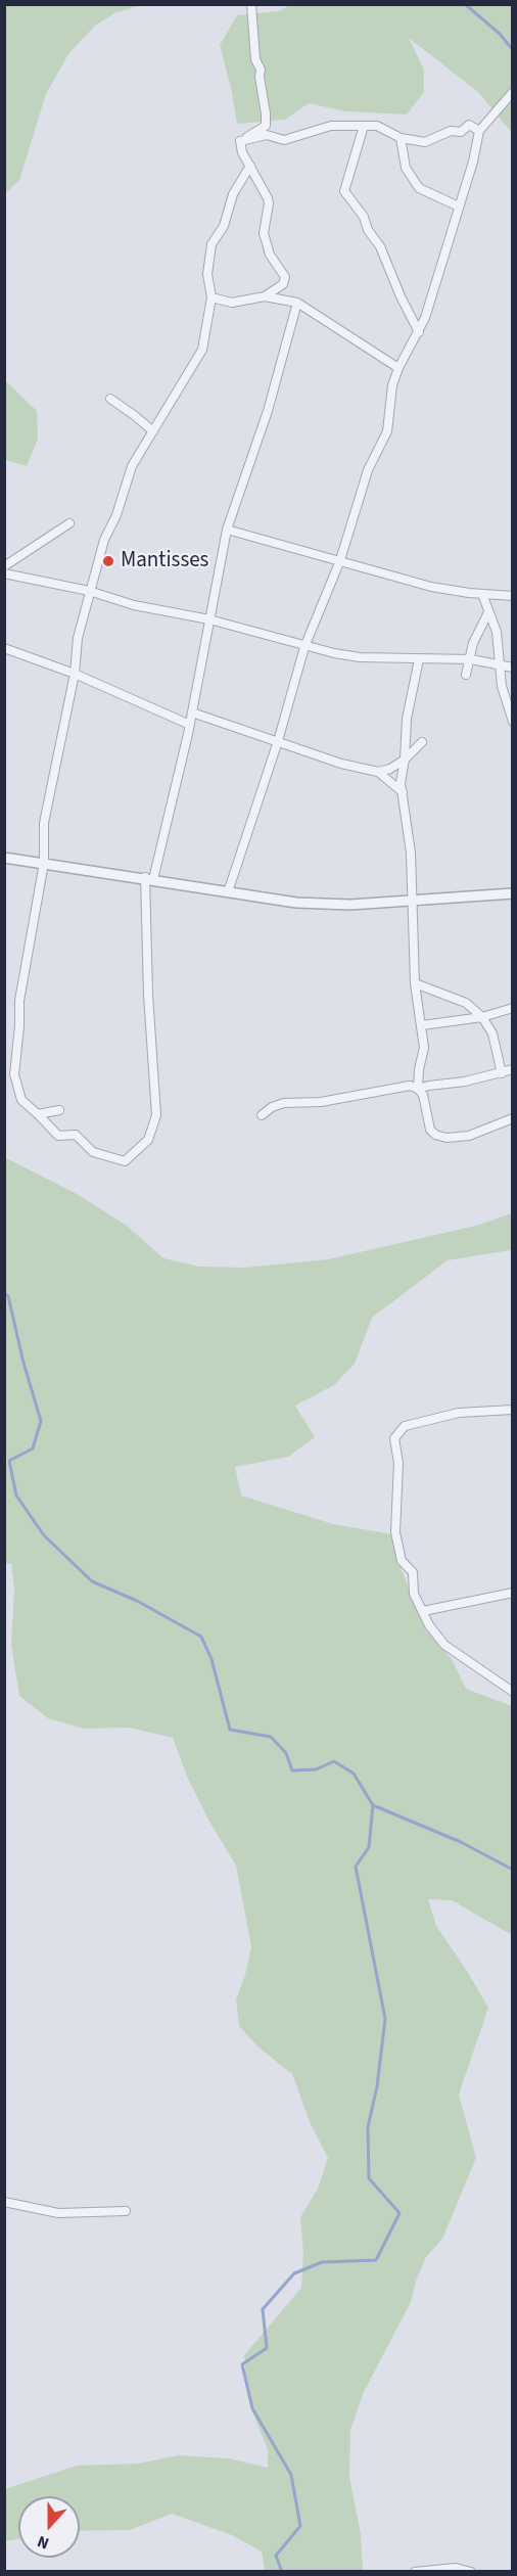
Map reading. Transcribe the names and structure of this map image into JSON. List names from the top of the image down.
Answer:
{
  "places": ["Mantisses"],
  "north": "bottom"
}
